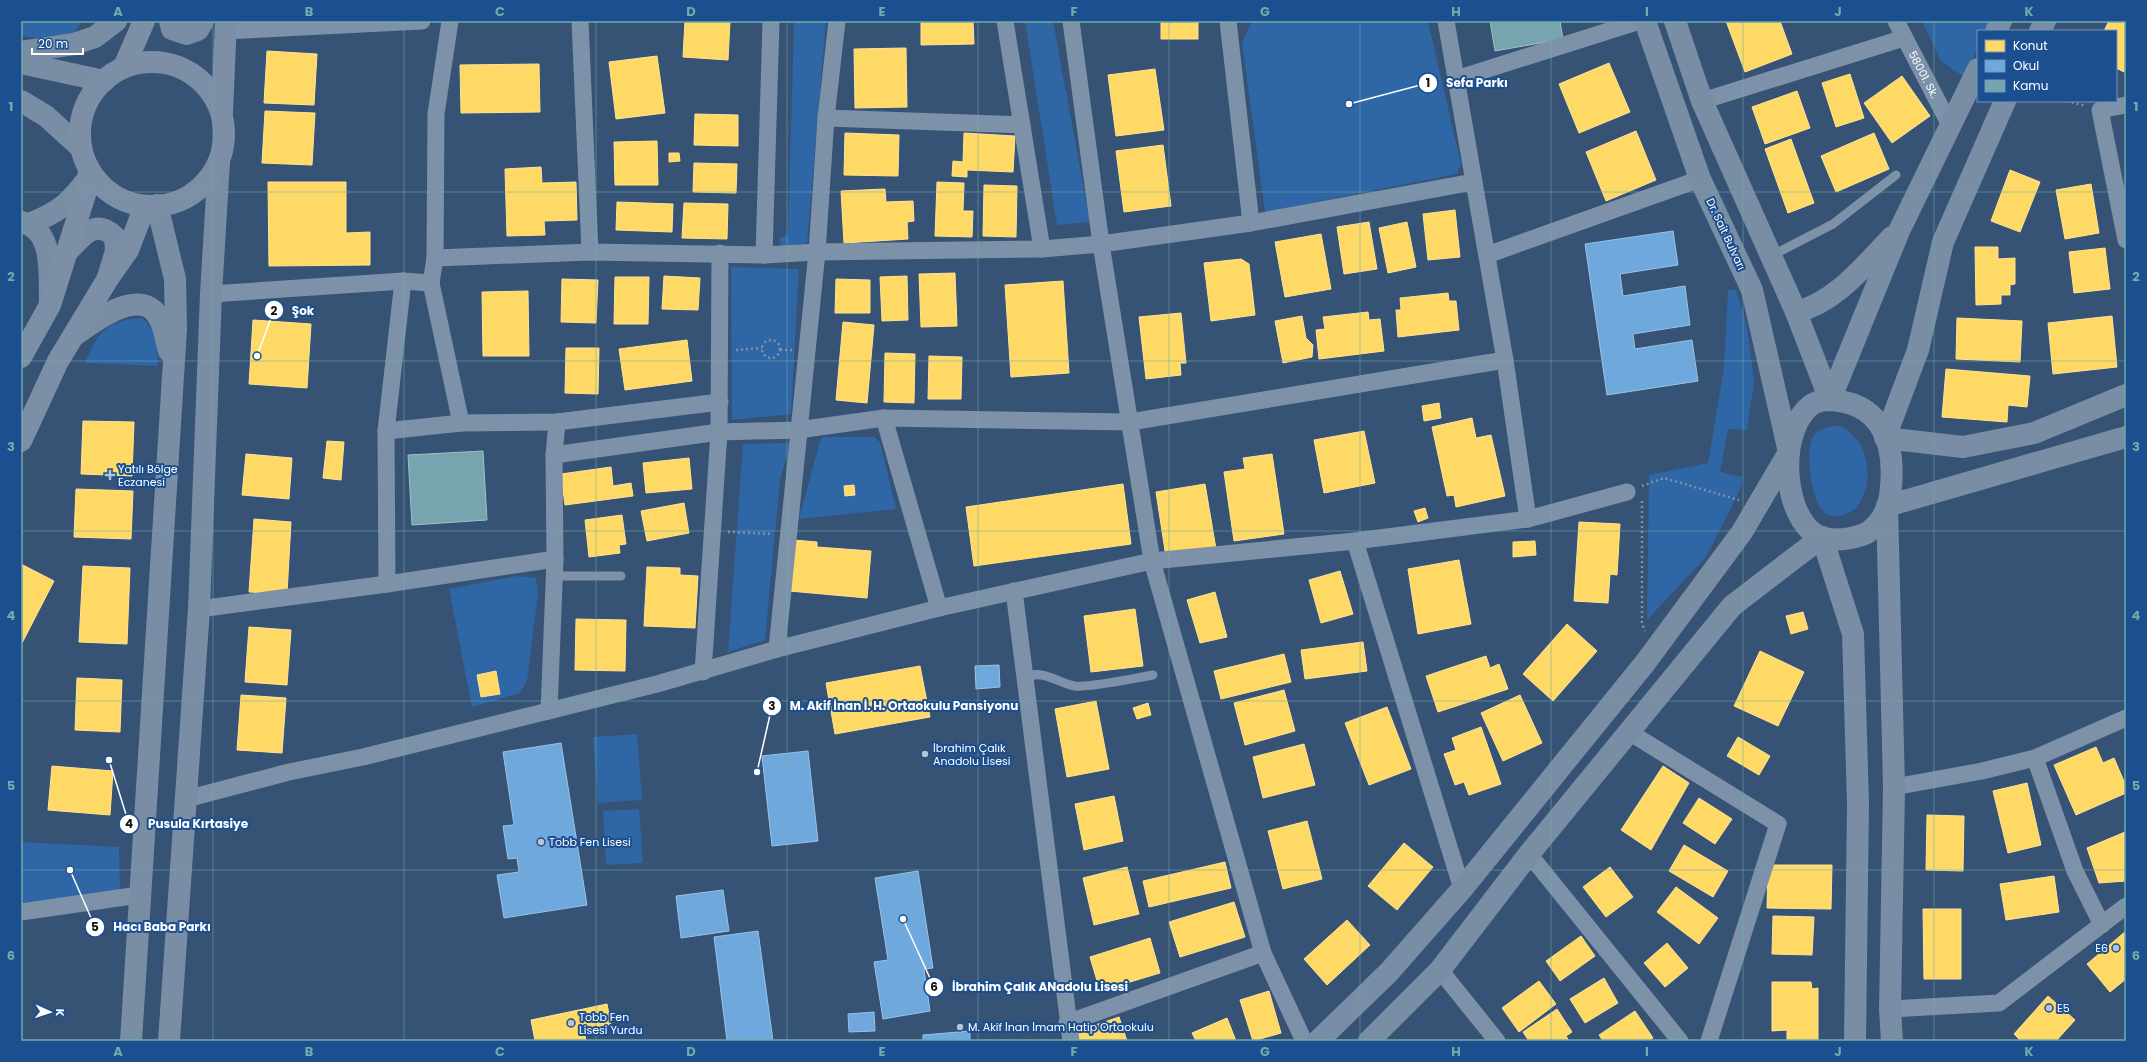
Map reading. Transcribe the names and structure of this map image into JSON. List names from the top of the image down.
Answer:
{
  "streets": {
    "main road": ["Dr. Sait Bulvarı"],
    "street": ["58001. Sk."]
  },
  "places": {
    "other": [
      "Sefa Parkı",
      "Şok",
      "İbrahim Çalık Anadolu Lisesi",
      "Pusula Kırtasiye",
      "M. Akif İnan İ. H. Ortaokulu Pansiyonu",
      "Tobb Fen Lisesi",
      "Hacı Baba Parkı",
      "İbrahim Çalık ANadolu Lisesi",
      "E6",
      "E5",
      "Tobb Fen Lisesi Yurdu",
      "M. Akif İnan İmam Hatip Ortaokulu"
    ],
    "health": ["Yatılı Bölge Eczanesi"]
  },
  "legend": ["Konut", "Okul", "Kamu"],
  "scale_bar": "20 m",
  "north": "right",
  "grid": {
    "columns": [
      "A",
      "B",
      "C",
      "D",
      "E",
      "F",
      "G",
      "H",
      "I",
      "J",
      "K"
    ],
    "rows": [
      "1",
      "2",
      "3",
      "4",
      "5",
      "6"
    ]
  }
}
